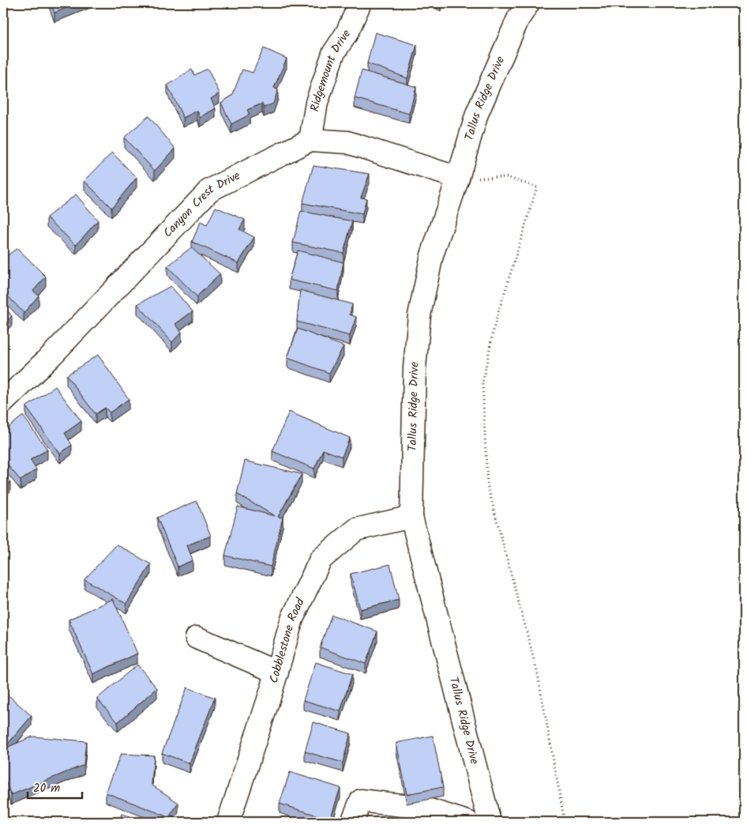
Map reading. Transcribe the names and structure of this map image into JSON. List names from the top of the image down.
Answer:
{
  "streets": {
    "street": [
      "Ridgemount Drive",
      "Tallus Ridge Drive",
      "Canyon Crest Drive",
      "Cobblestone Road"
    ]
  },
  "crossings": [
    ["Ridgemount Drive", "Canyon Crest Drive"],
    ["Tallus Ridge Drive", "Canyon Crest Drive"],
    ["Tallus Ridge Drive", "Cobblestone Road"]
  ],
  "scale_bar": "20 m"
}
